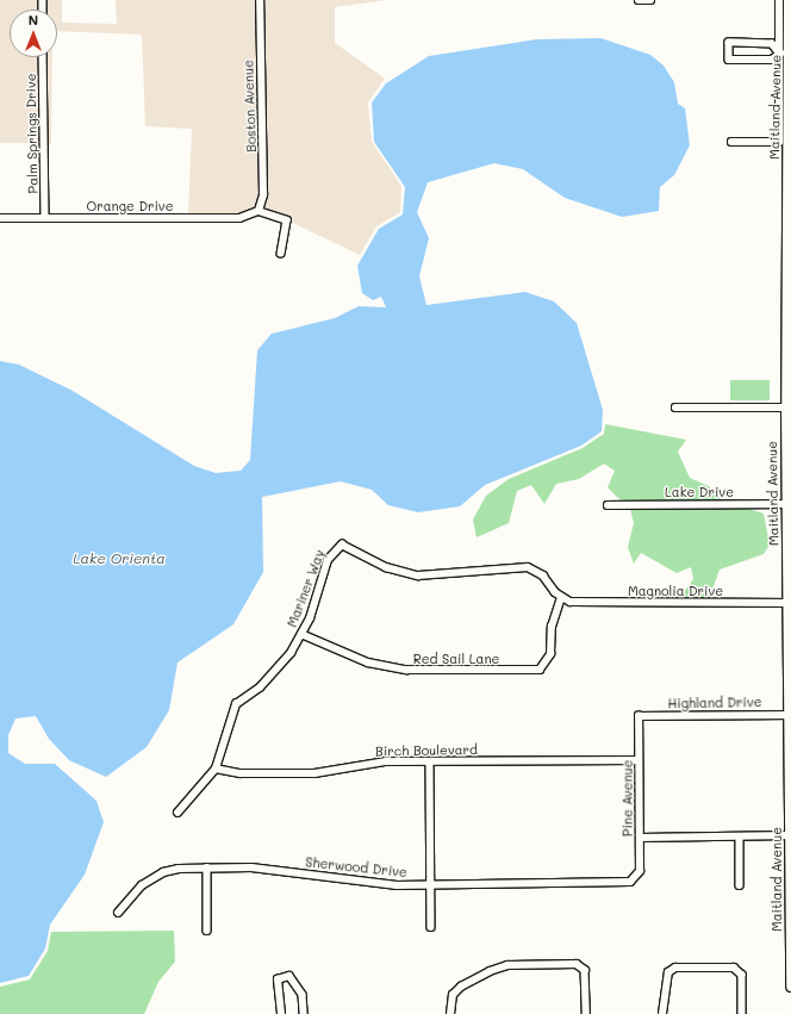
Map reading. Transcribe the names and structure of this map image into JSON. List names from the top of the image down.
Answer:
{
  "streets": {
    "main road": ["Maitland Avenue"],
    "street": [
      "Boston Avenue",
      "Palm Springs Drive",
      "Orange Drive",
      "Lake Drive",
      "Mariner Way",
      "Magnolia Drive",
      "Red Sail Lane",
      "Highland Drive",
      "Birch Boulevard",
      "Pine Avenue",
      "Sherwood Drive"
    ]
  },
  "crossings": [
    ["Boston Avenue", "Orange Drive"],
    ["Maitland Avenue", "Lake Drive"],
    ["Maitland Avenue", "Magnolia Drive"],
    ["Maitland Avenue", "Highland Drive"],
    ["Palm Springs Drive", "Orange Drive"],
    ["Mariner Way", "Magnolia Drive"],
    ["Mariner Way", "Red Sail Lane"],
    ["Mariner Way", "Birch Boulevard"],
    ["Magnolia Drive", "Red Sail Lane"],
    ["Highland Drive", "Pine Avenue"],
    ["Birch Boulevard", "Pine Avenue"],
    ["Pine Avenue", "Sherwood Drive"]
  ],
  "water": ["Lake Orienta"],
  "north": "top"
}
